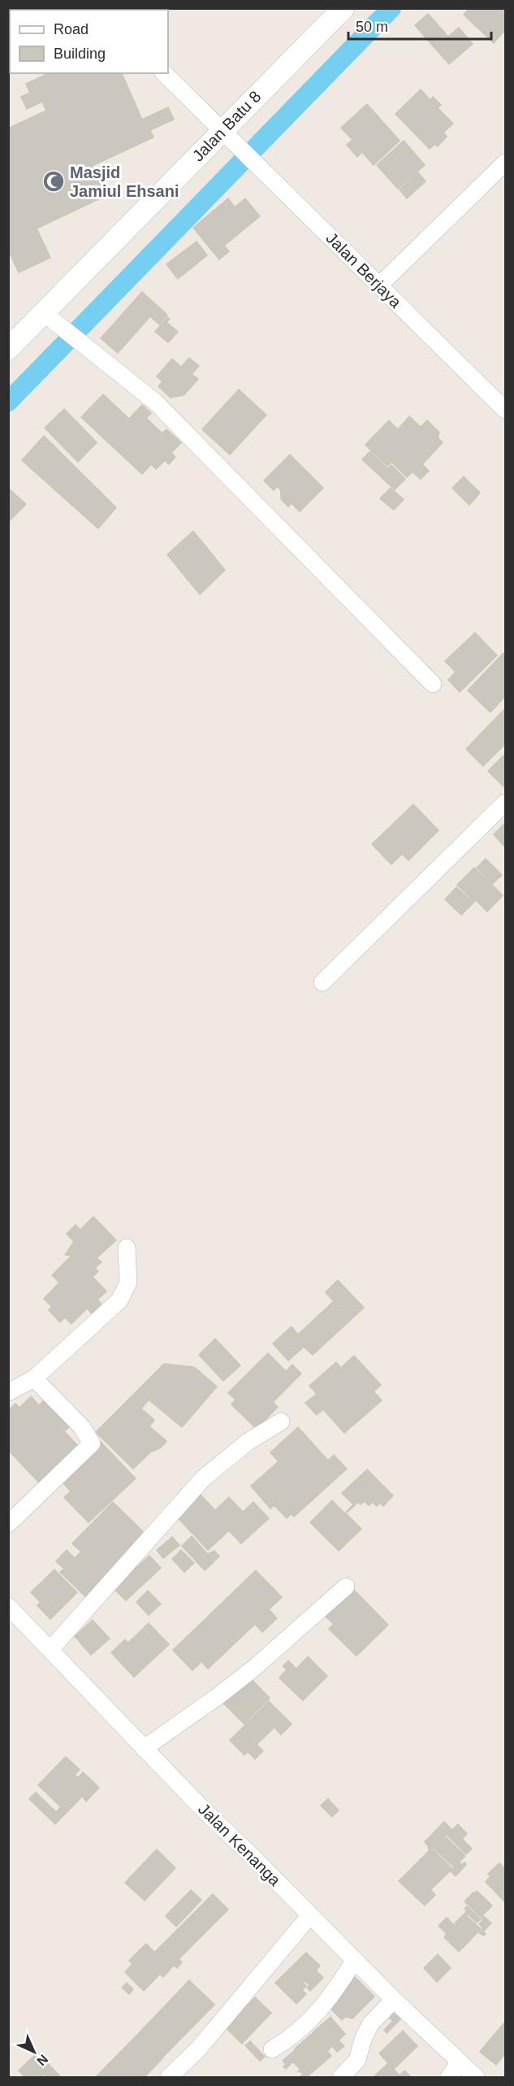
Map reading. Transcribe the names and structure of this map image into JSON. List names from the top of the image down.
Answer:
{
  "streets": {
    "street": ["Jalan Batu 8", "Jalan Berjaya", "Jalan Kenanga"]
  },
  "crossings": [
    ["Jalan Batu 8", "Jalan Berjaya"]
  ],
  "places": {
    "mosque": ["Masjid Jamiul Ehsani"]
  },
  "legend": ["Road", "Building"],
  "scale_bar": "50 m",
  "north": "bottom right"
}
